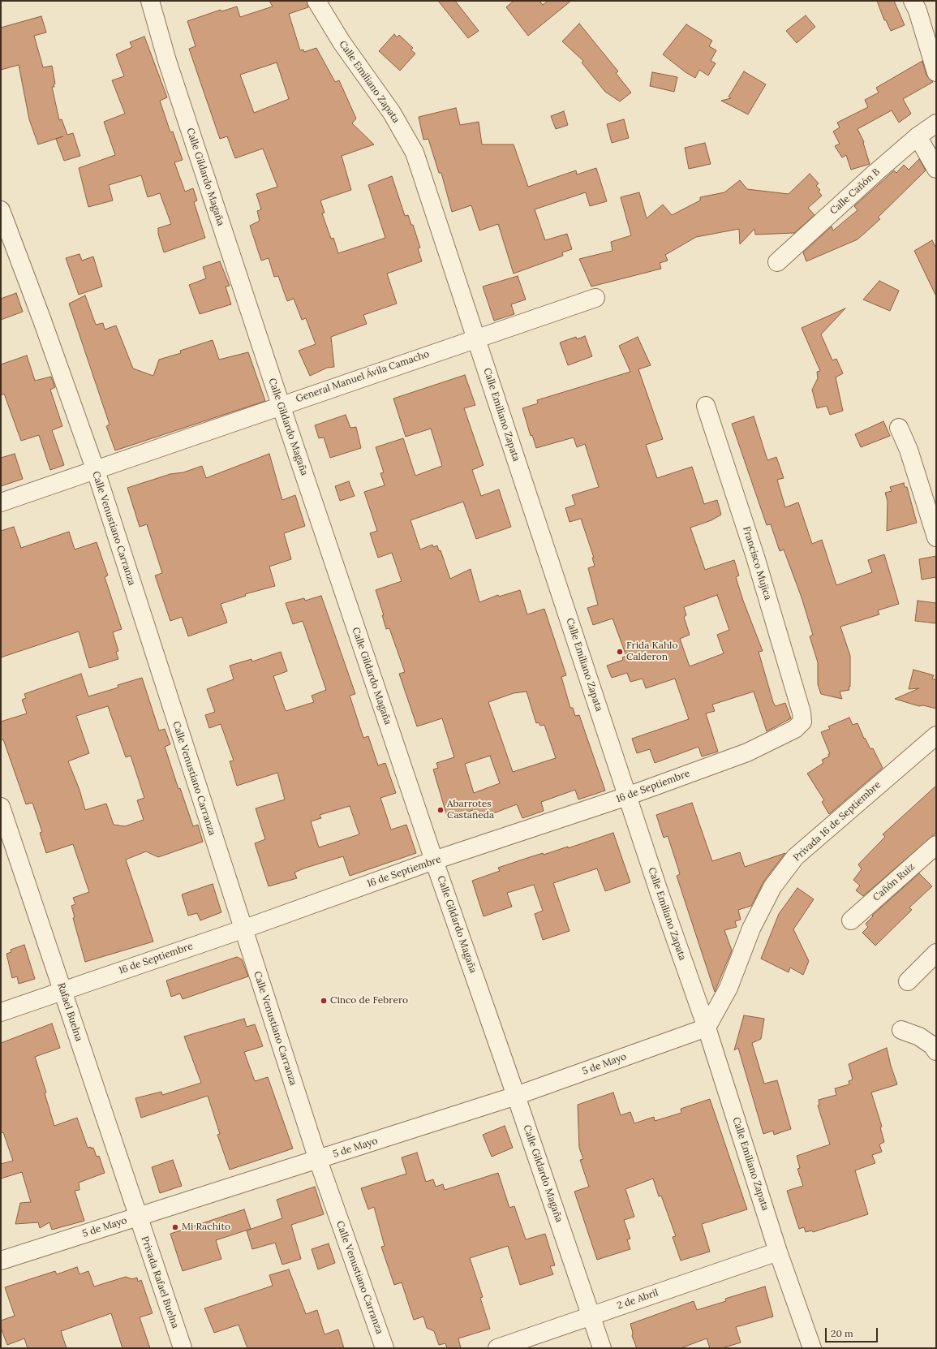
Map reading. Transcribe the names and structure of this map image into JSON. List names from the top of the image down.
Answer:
{
  "streets": {
    "street": [
      "Calle Emiliano Zapata",
      "Calle Gildardo Magaña",
      "Calle Cañón B",
      "General Manuel Ávila Camacho",
      "Calle Venustiano Carranza",
      "Francisco Mujica",
      "16 de Septiembre",
      "Privada 16 de Septiembre",
      "Cañón Ruiz",
      "Rafael Buelna",
      "5 de Mayo",
      "Privada Rafael Buelna",
      "2 de Abril"
    ]
  },
  "crossings": [
    ["Calle Emiliano Zapata", "General Manuel Ávila Camacho"],
    ["Calle Emiliano Zapata", "16 de Septiembre"],
    ["Calle Emiliano Zapata", "Privada 16 de Septiembre"],
    ["Calle Emiliano Zapata", "5 de Mayo"],
    ["Calle Emiliano Zapata", "2 de Abril"],
    ["Calle Gildardo Magaña", "General Manuel Ávila Camacho"],
    ["Calle Gildardo Magaña", "16 de Septiembre"],
    ["Calle Gildardo Magaña", "5 de Mayo"],
    ["Calle Gildardo Magaña", "2 de Abril"],
    ["General Manuel Ávila Camacho", "Calle Venustiano Carranza"],
    ["Calle Venustiano Carranza", "16 de Septiembre"],
    ["Calle Venustiano Carranza", "5 de Mayo"],
    ["Francisco Mujica", "16 de Septiembre"],
    ["16 de Septiembre", "Rafael Buelna"],
    ["Privada 16 de Septiembre", "5 de Mayo"],
    ["Rafael Buelna", "5 de Mayo"],
    ["Rafael Buelna", "Privada Rafael Buelna"],
    ["5 de Mayo", "Privada Rafael Buelna"]
  ],
  "places": [
    "Frida Kahlo Calderon",
    "Abarrotes Castañeda",
    "Cinco de Febrero",
    "Mi Rachito"
  ],
  "scale_bar": "20 m"
}
